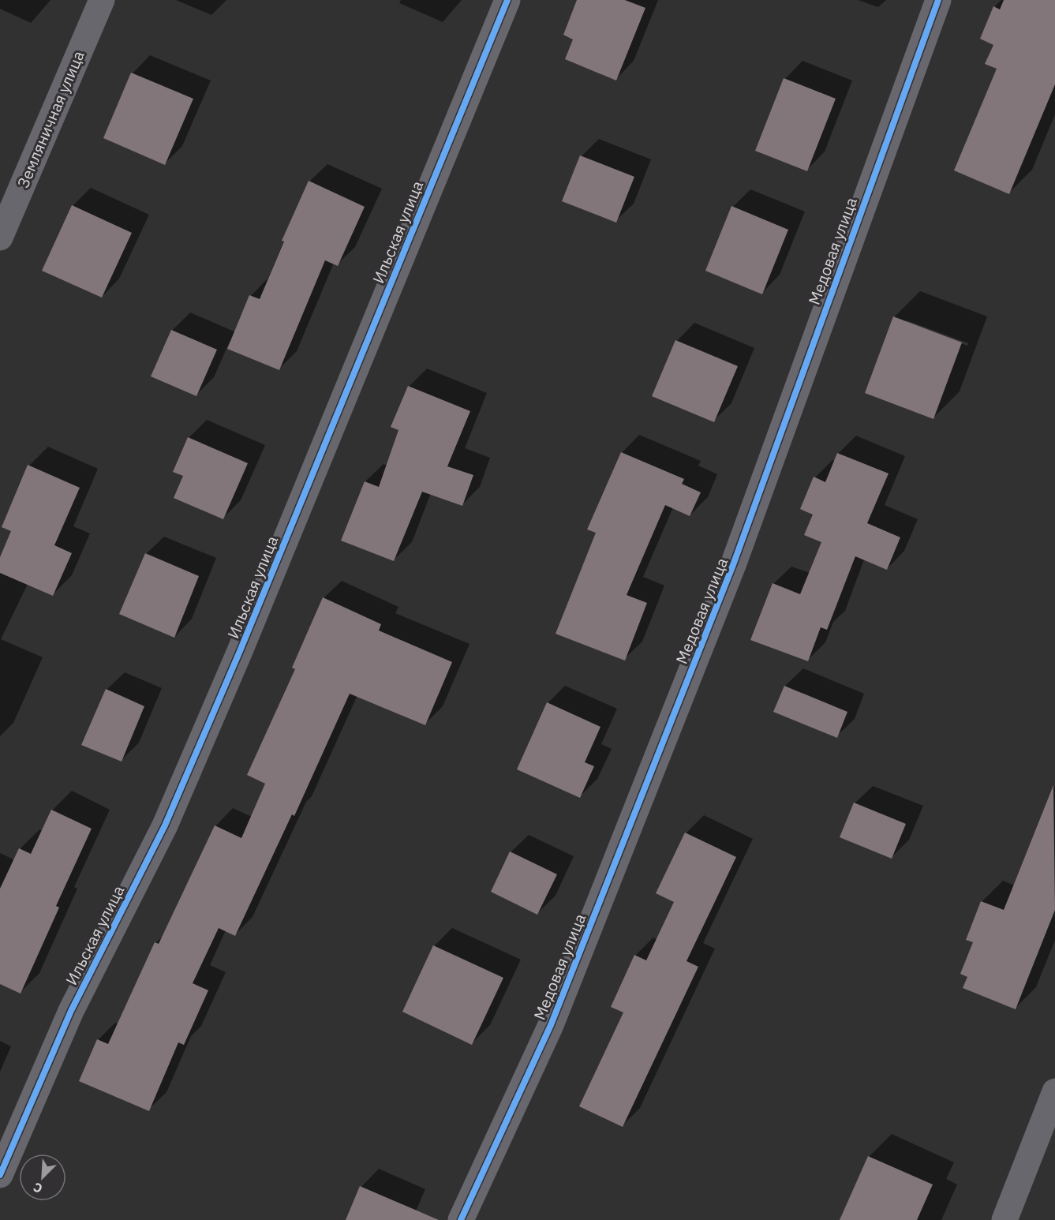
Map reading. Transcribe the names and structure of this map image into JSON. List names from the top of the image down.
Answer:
{
  "streets": {
    "street": ["Земляничная улица", "Ильская улица", "Медовая улица"]
  },
  "north": "bottom left"
}
